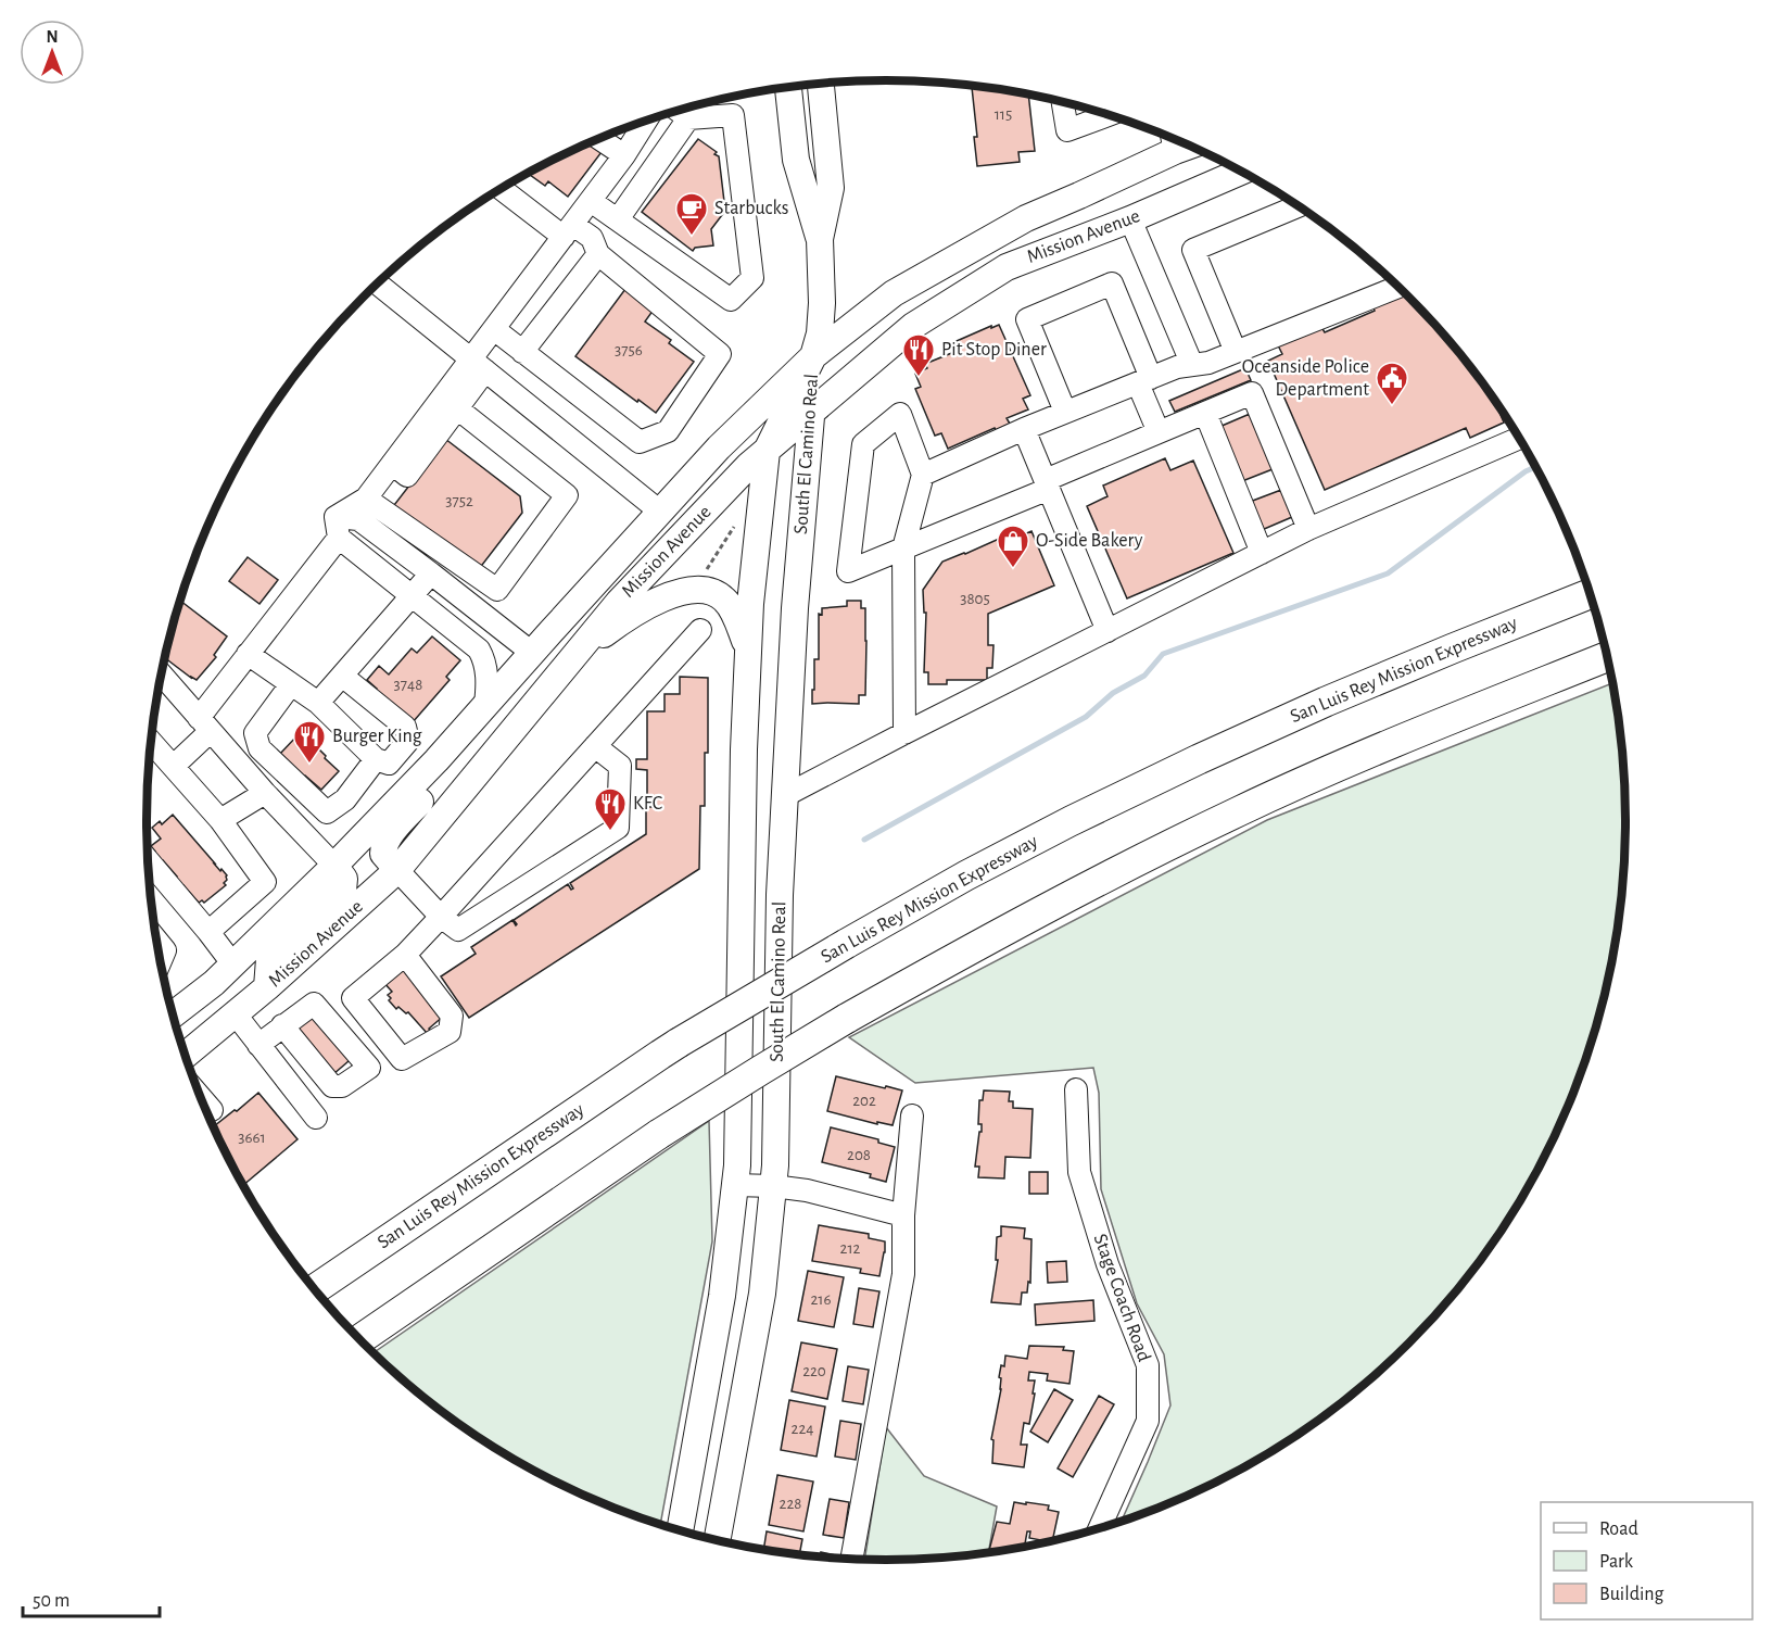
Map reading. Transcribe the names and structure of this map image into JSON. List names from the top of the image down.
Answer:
{
  "streets": {
    "highway": ["San Luis Rey Mission Expressway"],
    "main road": ["Mission Avenue", "South El Camino Real"],
    "street": ["Stage Coach Road"]
  },
  "crossings": [
    ["Mission Avenue", "South El Camino Real"]
  ],
  "places": {
    "cafe": ["Starbucks"],
    "restaurant": ["Pit Stop Diner", "Burger King", "KFC"],
    "public building": ["Oceanside Police Department"],
    "shop": ["O-Side Bakery"]
  },
  "house_numbers": [
    "115",
    "3756",
    "3752",
    "3805",
    "3748",
    "202",
    "3661",
    "208",
    "212",
    "216",
    "220",
    "224",
    "228"
  ],
  "legend": ["Road", "Park", "Building"],
  "scale_bar": "50 m",
  "north": "top"
}
